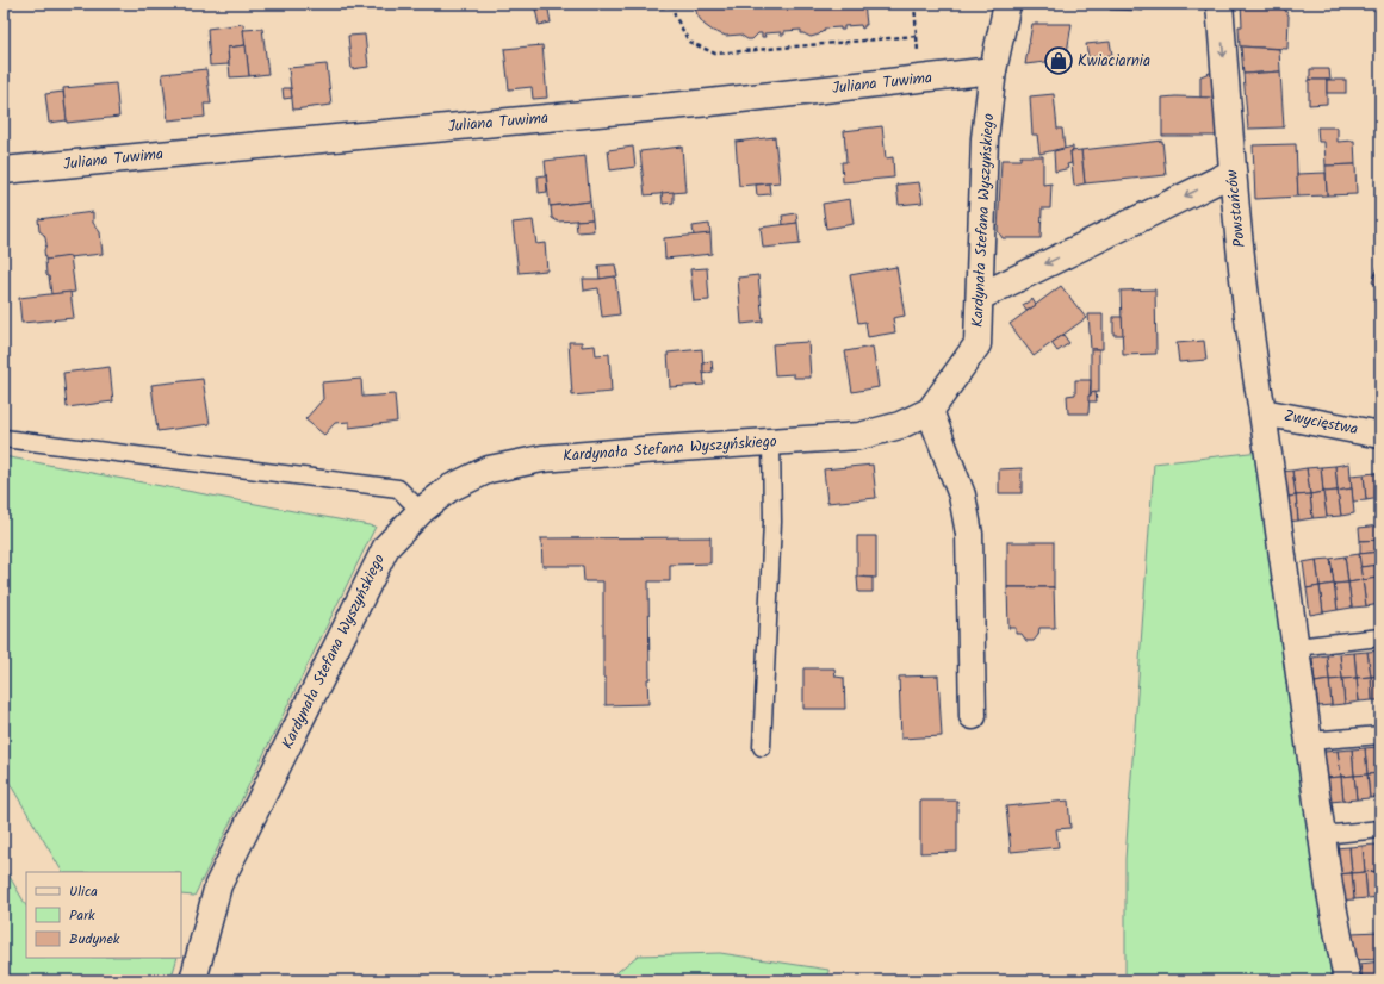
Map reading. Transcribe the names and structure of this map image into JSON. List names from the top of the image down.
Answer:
{
  "streets": {
    "street": [
      "Juliana Tuwima",
      "Powstańców",
      "Kardynała Stefana Wyszyńskiego",
      "Zwycięstwa"
    ]
  },
  "crossings": [
    ["Juliana Tuwima", "Kardynała Stefana Wyszyńskiego"],
    ["Powstańców", "Zwycięstwa"]
  ],
  "places": {
    "shop": ["Kwiaciarnia"]
  },
  "legend": ["Ulica", "Park", "Budynek"]
}
